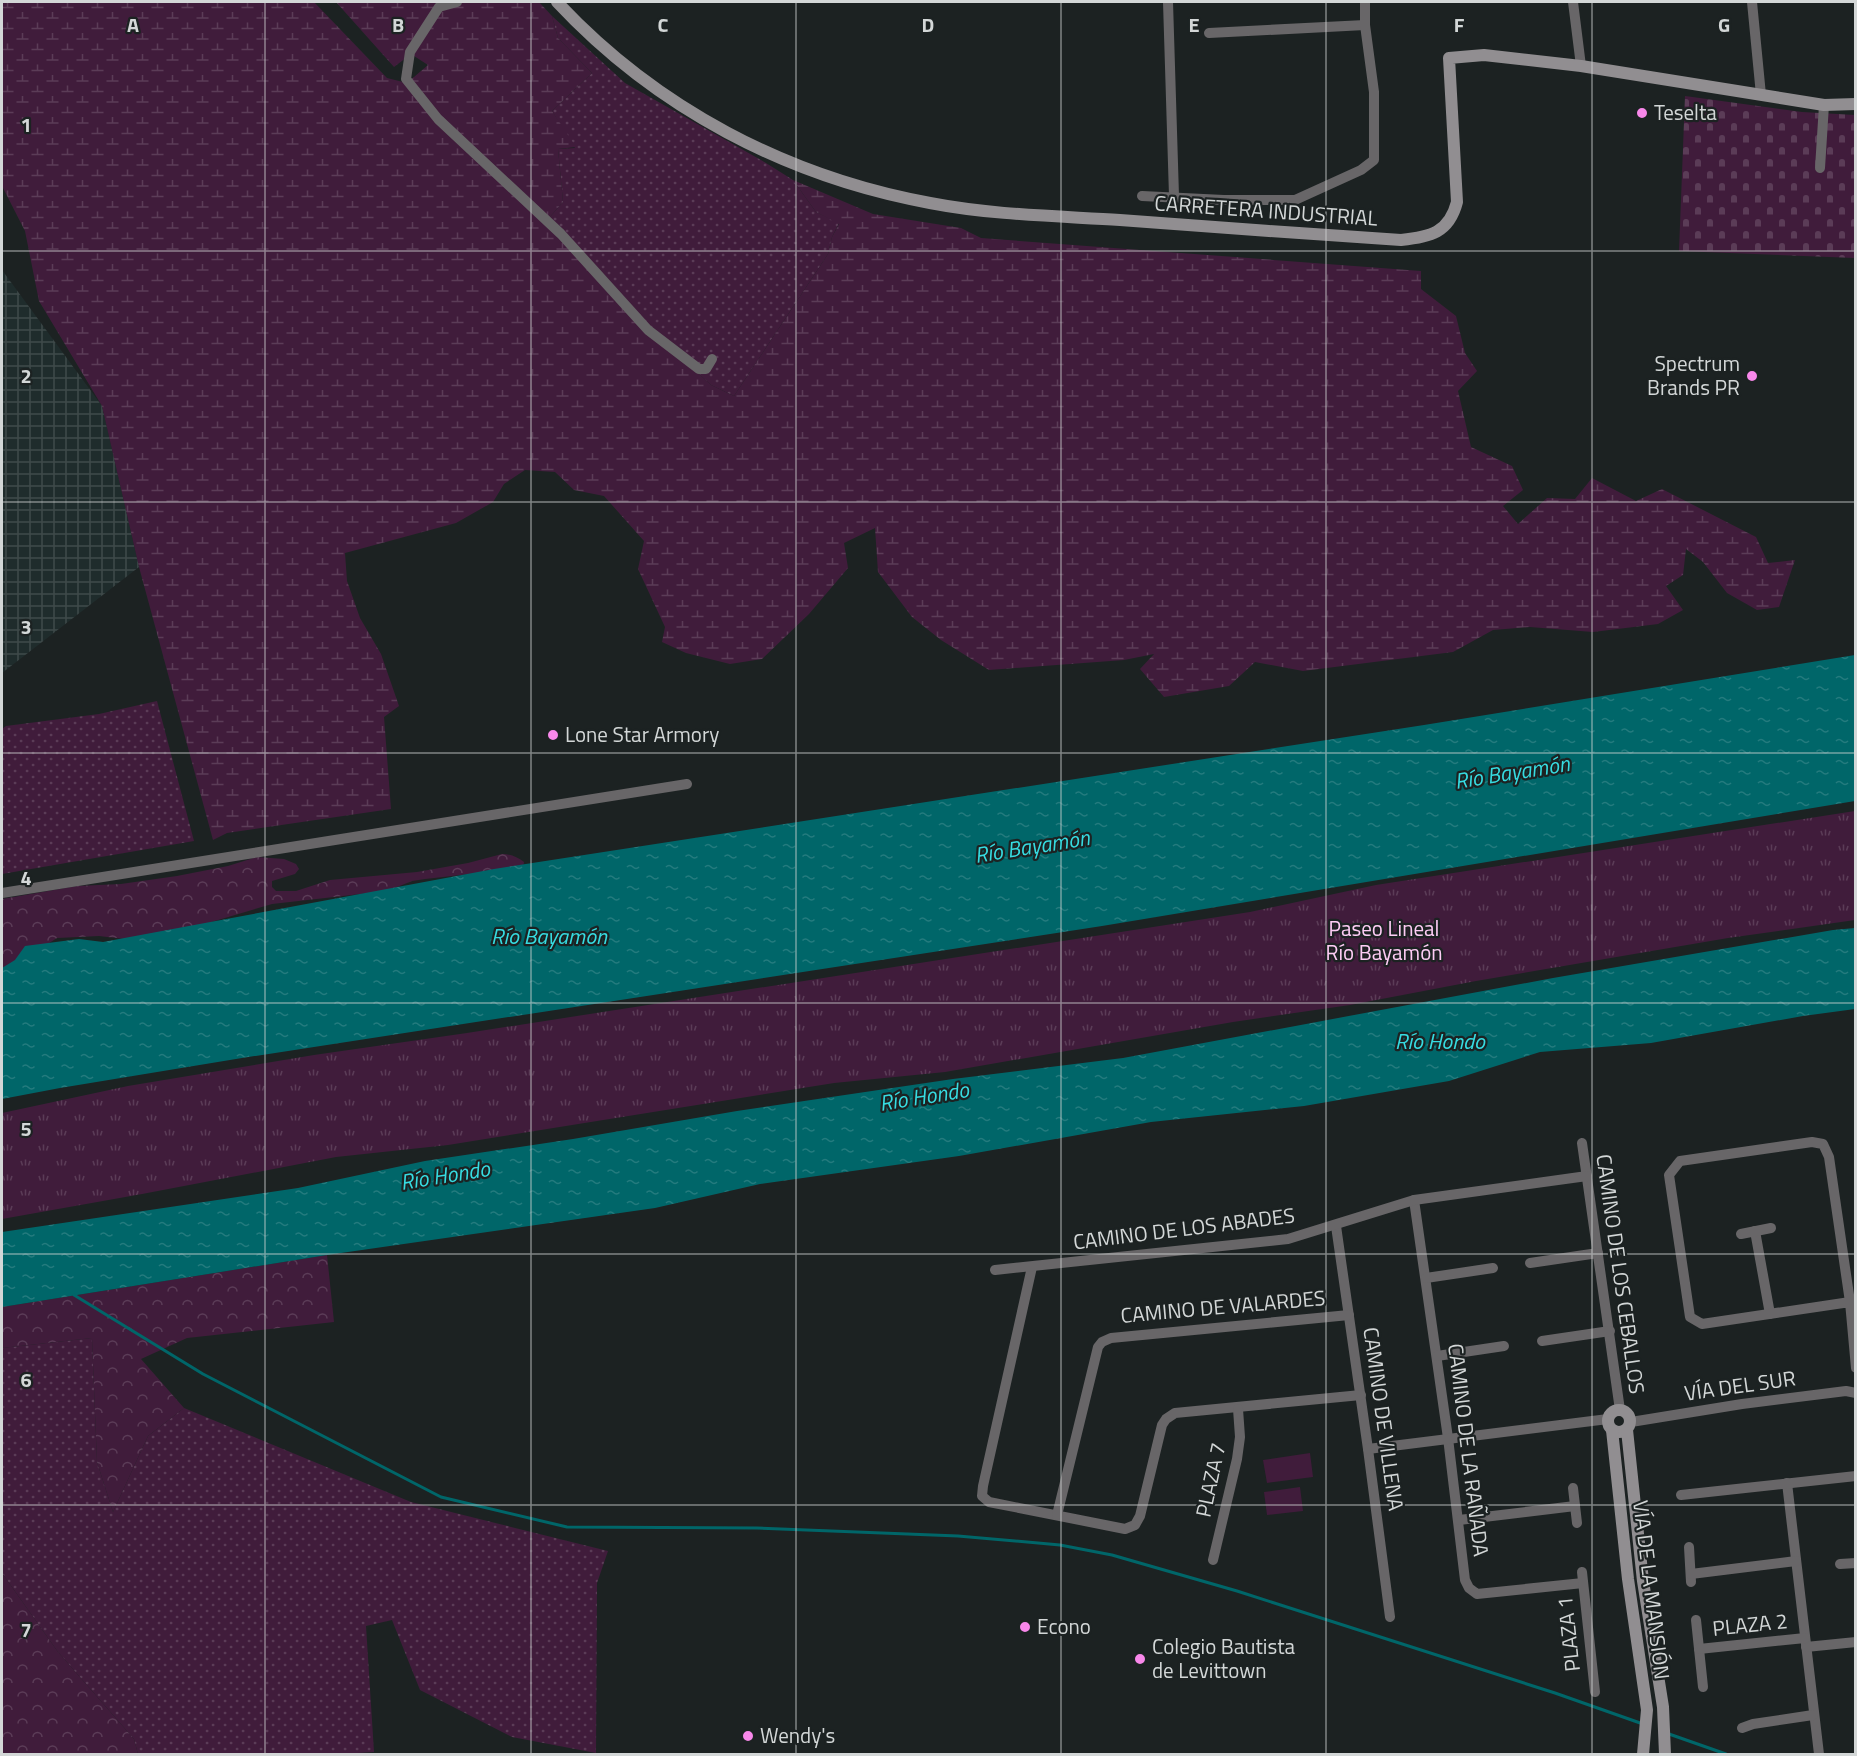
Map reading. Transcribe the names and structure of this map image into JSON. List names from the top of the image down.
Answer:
{
  "streets": {
    "street": [
      "CARRETERA INDUSTRIAL",
      "CAMINO DE LOS ABADES",
      "CAMINO DE LOS CEBALLOS",
      "CAMINO DE VALARDES",
      "VÍA DEL SUR",
      "CAMINO DE VILLENA",
      "CAMINO DE LA RAÑADA",
      "PLAZA 7",
      "VÍA DE LA MANSIÓN",
      "PLAZA 2",
      "PLAZA 1"
    ]
  },
  "crossings": [
    ["CAMINO DE LOS ABADES", "CAMINO DE LOS CEBALLOS"],
    ["CAMINO DE LOS ABADES", "CAMINO DE VILLENA"],
    ["CAMINO DE LOS ABADES", "CAMINO DE LA RAÑADA"],
    ["CAMINO DE LOS CEBALLOS", "VÍA DEL SUR"],
    ["CAMINO DE LOS CEBALLOS", "VÍA DE LA MANSIÓN"],
    ["CAMINO DE VALARDES", "CAMINO DE VILLENA"],
    ["VÍA DEL SUR", "VÍA DE LA MANSIÓN"],
    ["CAMINO DE LA RAÑADA", "PLAZA 1"]
  ],
  "water": ["Río Bayamón", "Río Hondo"],
  "parks": ["Paseo Lineal Río Bayamón"],
  "places": [
    "Teselta",
    "Spectrum Brands PR",
    "Lone Star Armory",
    "Econo",
    "Colegio Bautista de Levittown",
    "Wendy's"
  ],
  "grid": {
    "columns": [
      "A",
      "B",
      "C",
      "D",
      "E",
      "F",
      "G"
    ],
    "rows": [
      "1",
      "2",
      "3",
      "4",
      "5",
      "6",
      "7"
    ]
  }
}
